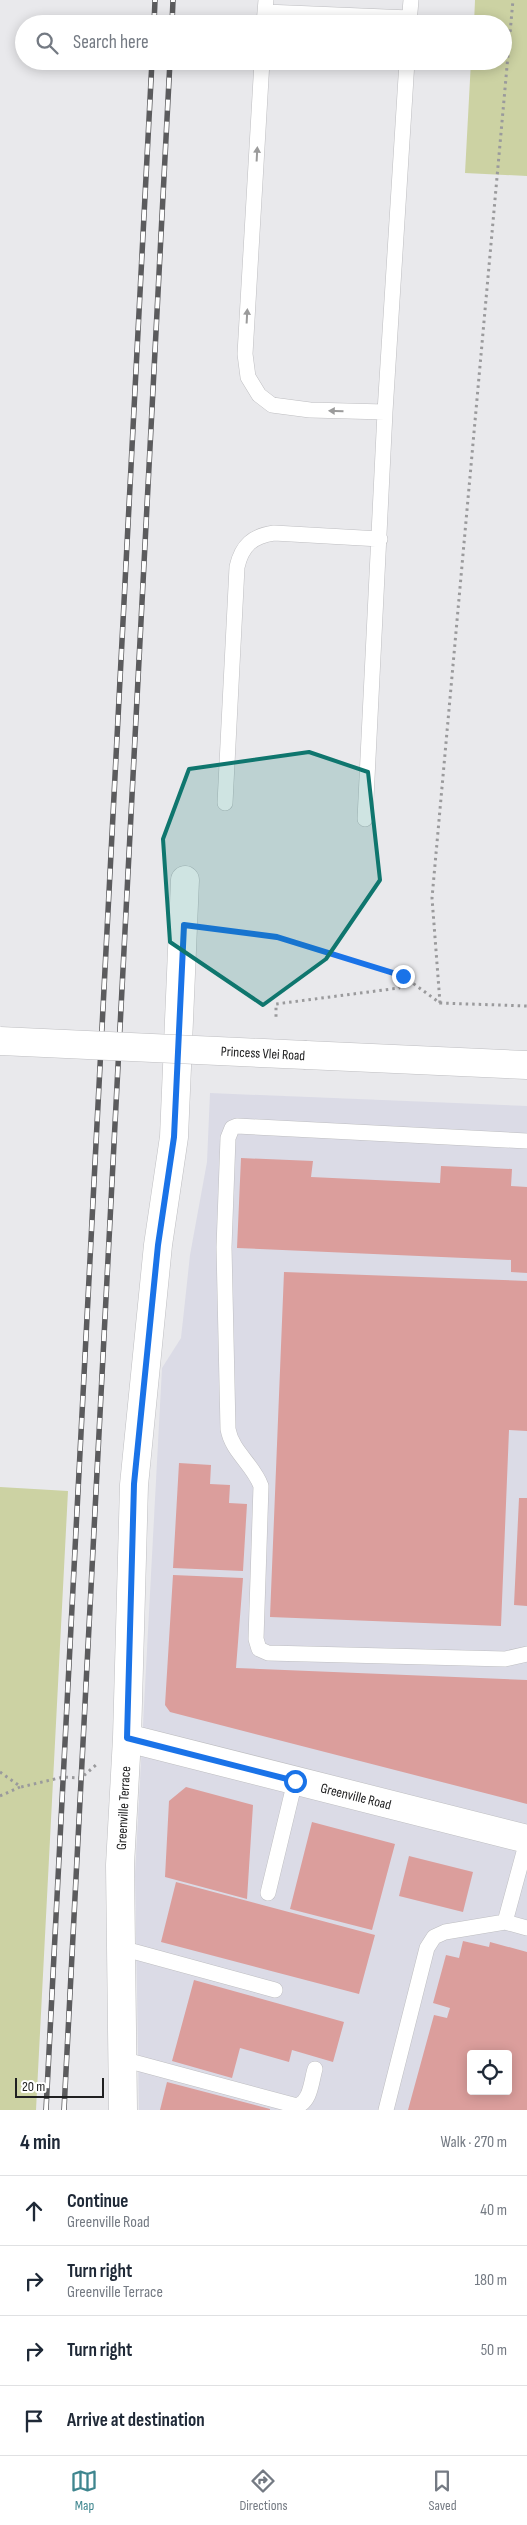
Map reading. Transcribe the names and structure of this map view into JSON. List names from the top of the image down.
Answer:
{
  "streets": {
    "street": ["Princess Vlei Road", "Greenville Road", "Greenville Terrace"]
  },
  "crossings": [
    ["Greenville Road", "Greenville Terrace"]
  ],
  "scale_bar": "20 m",
  "page": {
    "search": "Search here",
    "scale": "20 m",
    "heading": ["4 min", "Walk · 270 m"],
    "list": [
      ["Continue", "Greenville Road", "40 m"],
      ["Turn right", "Greenville Terrace", "180 m"],
      ["Turn right", "50 m"],
      "Arrive at destination"
    ],
    "nav": ["Map", "Directions", "Saved"]
  }
}
